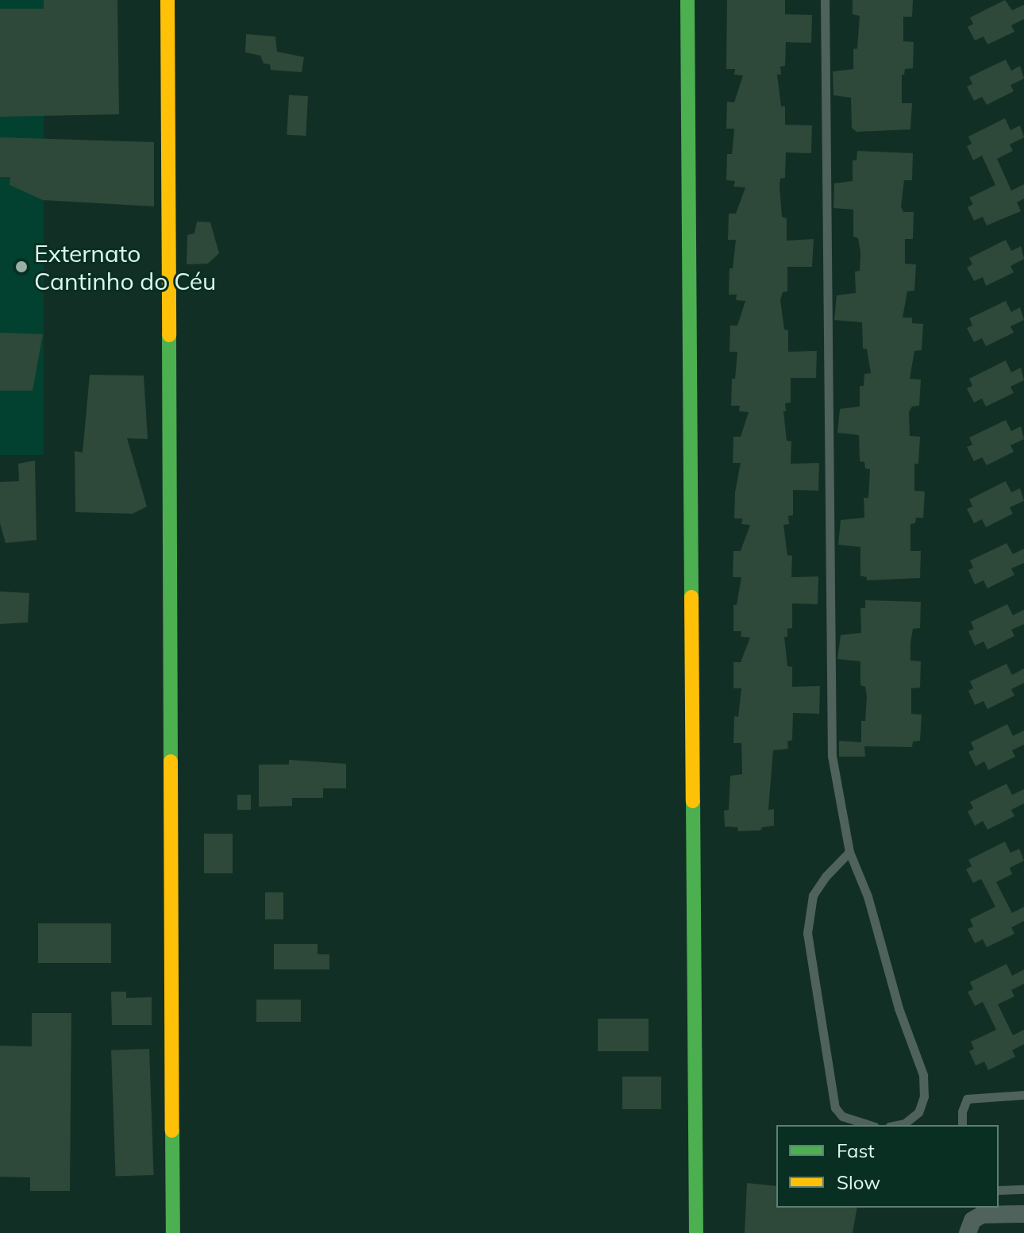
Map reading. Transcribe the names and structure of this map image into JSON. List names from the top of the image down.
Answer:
{
  "places": ["Externato Cantinho do Céu"],
  "legend": ["Fast", "Slow"]
}
